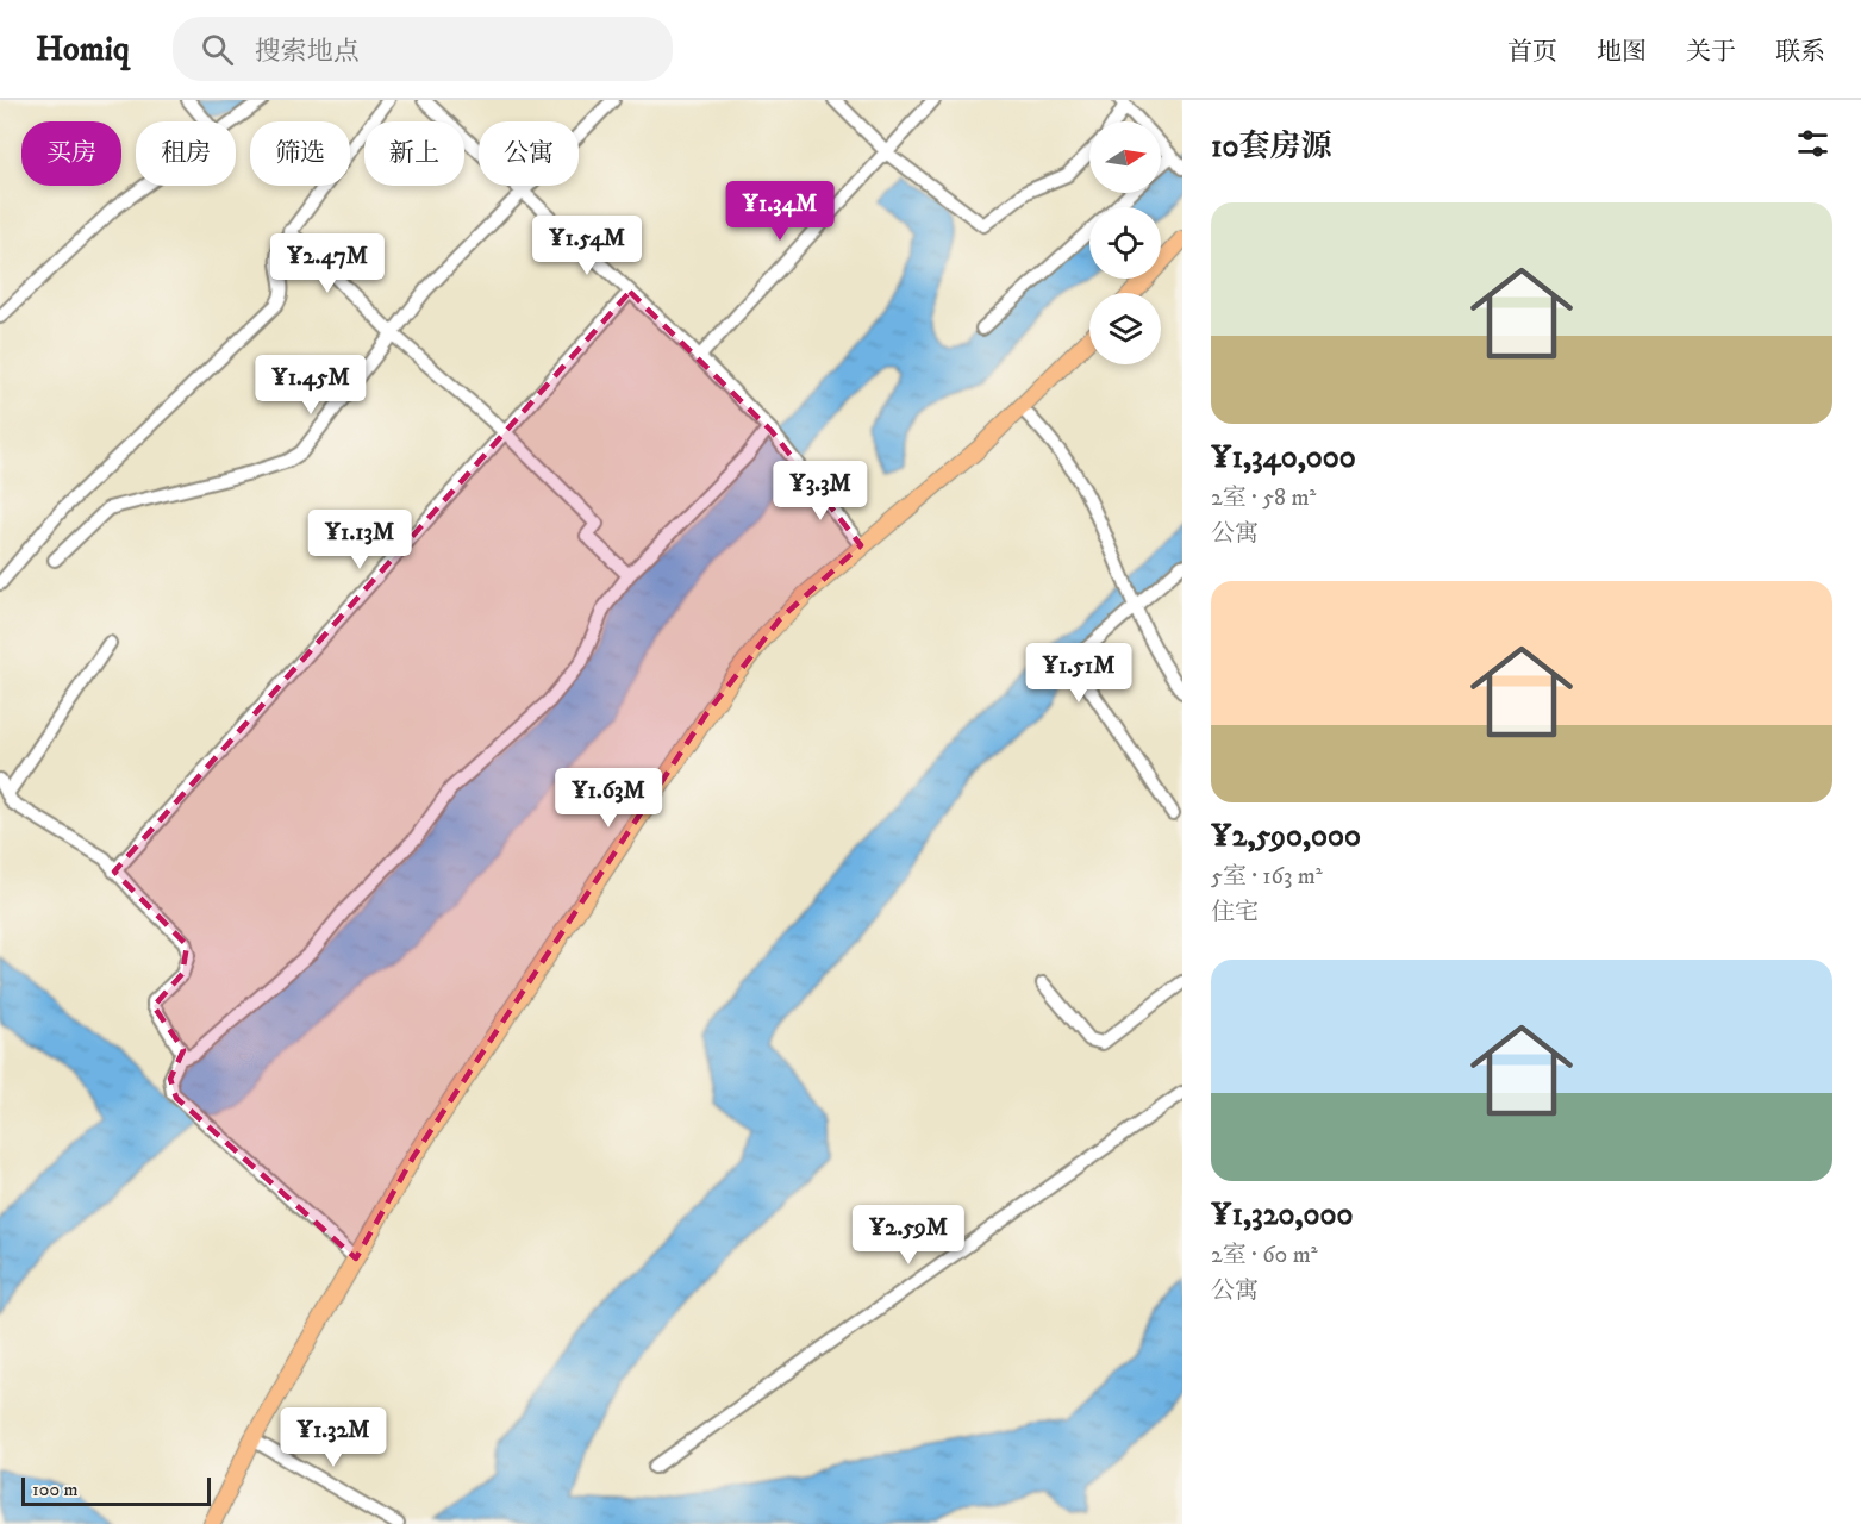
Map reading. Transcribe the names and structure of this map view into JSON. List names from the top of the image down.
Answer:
{
  "scale_bar": "100 m",
  "north": "right",
  "page": {
    "header": "Homiq",
    "search": "搜索地点",
    "nav": [
      "首页",
      "地图",
      "关于",
      "联系"
    ],
    "heading": "10套房源",
    "chip": [
      "买房",
      "租房",
      "筛选",
      "新上",
      "公寓"
    ],
    "price": [
      "¥1.34M",
      "¥1.54M",
      "¥2.47M",
      "¥1.45M",
      "¥3.3M",
      "¥1.13M",
      "¥1.51M",
      "¥1.63M",
      "¥2.59M",
      "¥1.32M"
    ],
    "list": [
      {
        "name": "¥1,340,000",
        "note": "2室 · 58 m² · 公寓"
      },
      {
        "name": "¥2,590,000",
        "note": "5室 · 163 m² · 住宅"
      },
      {
        "name": "¥1,320,000",
        "note": "2室 · 60 m² · 公寓"
      }
    ],
    "scale": "100 m"
  }
}
